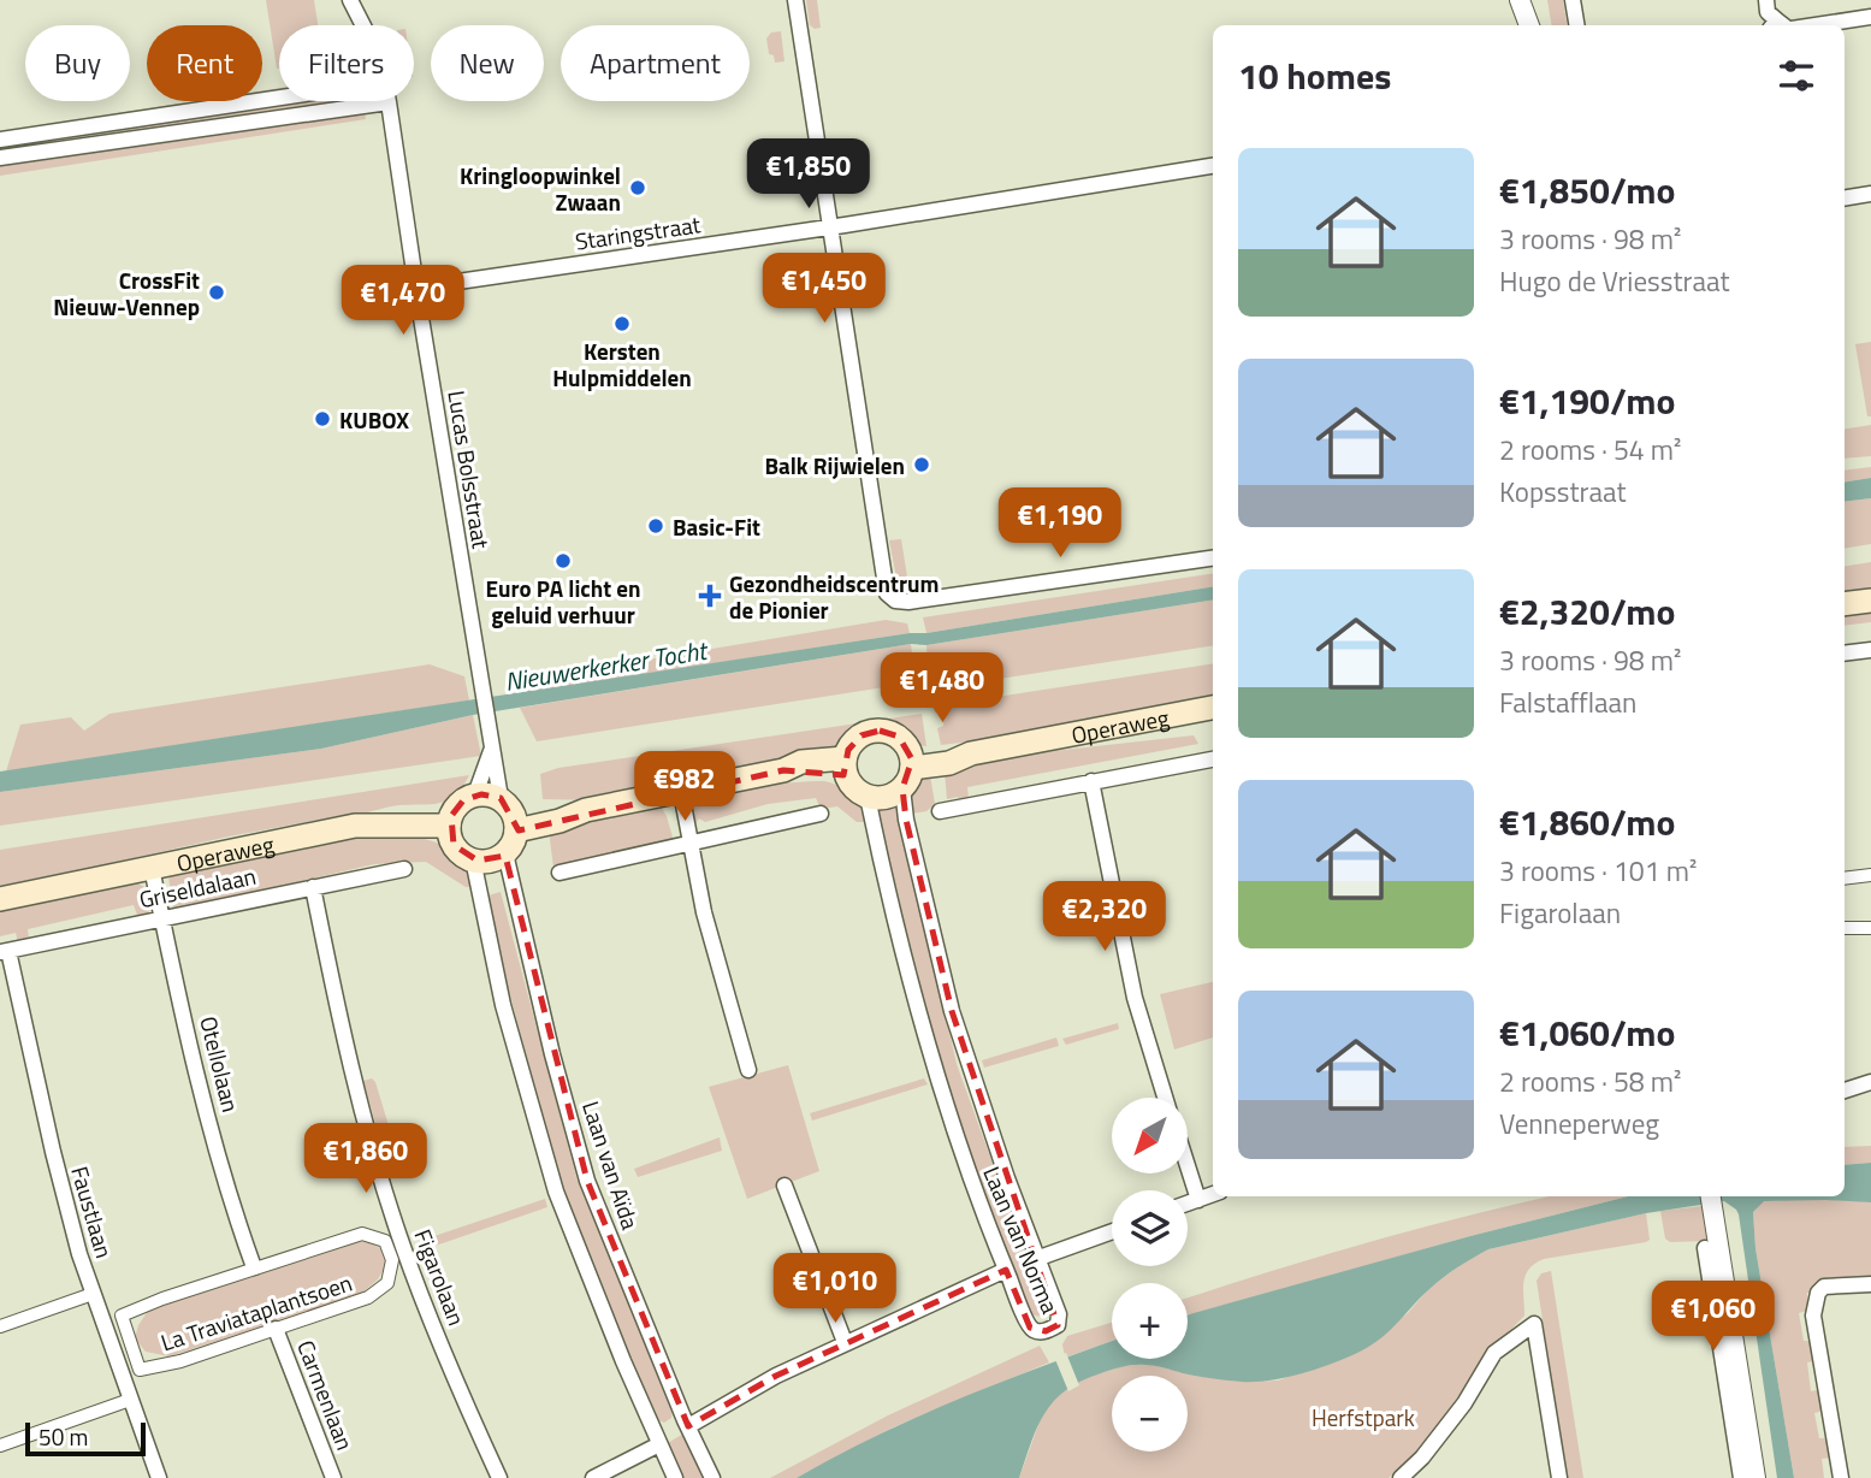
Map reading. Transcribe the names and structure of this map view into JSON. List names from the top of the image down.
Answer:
{
  "streets": {
    "main road": ["Operaweg"],
    "street": [
      "Staringstraat",
      "Lucas Bolsstraat",
      "Griseldalaan",
      "Otellolaan",
      "Laan van Aïda",
      "Faustlaan",
      "Laan van Norma",
      "Figarolaan",
      "La Traviataplantsoen",
      "Carmenlaan"
    ]
  },
  "crossings": [
    ["Staringstraat", "Lucas Bolsstraat"],
    ["Lucas Bolsstraat", "Operaweg"],
    ["Lucas Bolsstraat", "Laan van Aïda"],
    ["Operaweg", "Otellolaan"],
    ["Operaweg", "Laan van Aïda"],
    ["Operaweg", "Laan van Norma"],
    ["Griseldalaan", "Otellolaan"],
    ["Griseldalaan", "Faustlaan"],
    ["Griseldalaan", "Figarolaan"],
    ["Otellolaan", "La Traviataplantsoen"],
    ["La Traviataplantsoen", "Carmenlaan"]
  ],
  "water": ["Nieuwerkerker Tocht"],
  "parks": ["Herfstpark"],
  "places": {
    "other": [
      "Kringloopwinkel Zwaan",
      "CrossFit Nieuw-Vennep",
      "Kersten Hulpmiddelen",
      "KUBOX",
      "Balk Rijwielen",
      "Basic-Fit",
      "Euro PA licht en geluid verhuur"
    ],
    "health": ["Gezondheidscentrum de Pionier"]
  },
  "scale_bar": "50 m",
  "north": "bottom left",
  "page": {
    "chip": [
      "Buy",
      "Rent",
      "Filters",
      "New",
      "Apartment"
    ],
    "heading": "10 homes",
    "list": [
      {
        "name": "€1,850/mo",
        "note": "3 rooms · 98 m² · Hugo de Vriesstraat"
      },
      {
        "name": "€1,190/mo",
        "note": "2 rooms · 54 m² · Kopsstraat"
      },
      {
        "name": "€2,320/mo",
        "note": "3 rooms · 98 m² · Falstafflaan"
      },
      {
        "name": "€1,860/mo",
        "note": "3 rooms · 101 m² · Figarolaan"
      },
      {
        "name": "€1,060/mo",
        "note": "2 rooms · 58 m² · Venneperweg"
      }
    ],
    "price": [
      "€1,850",
      "€1,450",
      "€1,470",
      "€1,190",
      "€1,480",
      "€982",
      "€2,320",
      "€1,860",
      "€1,010",
      "€1,060"
    ],
    "map_buttons": ["+", "−"],
    "scale": "50 m"
  }
}
